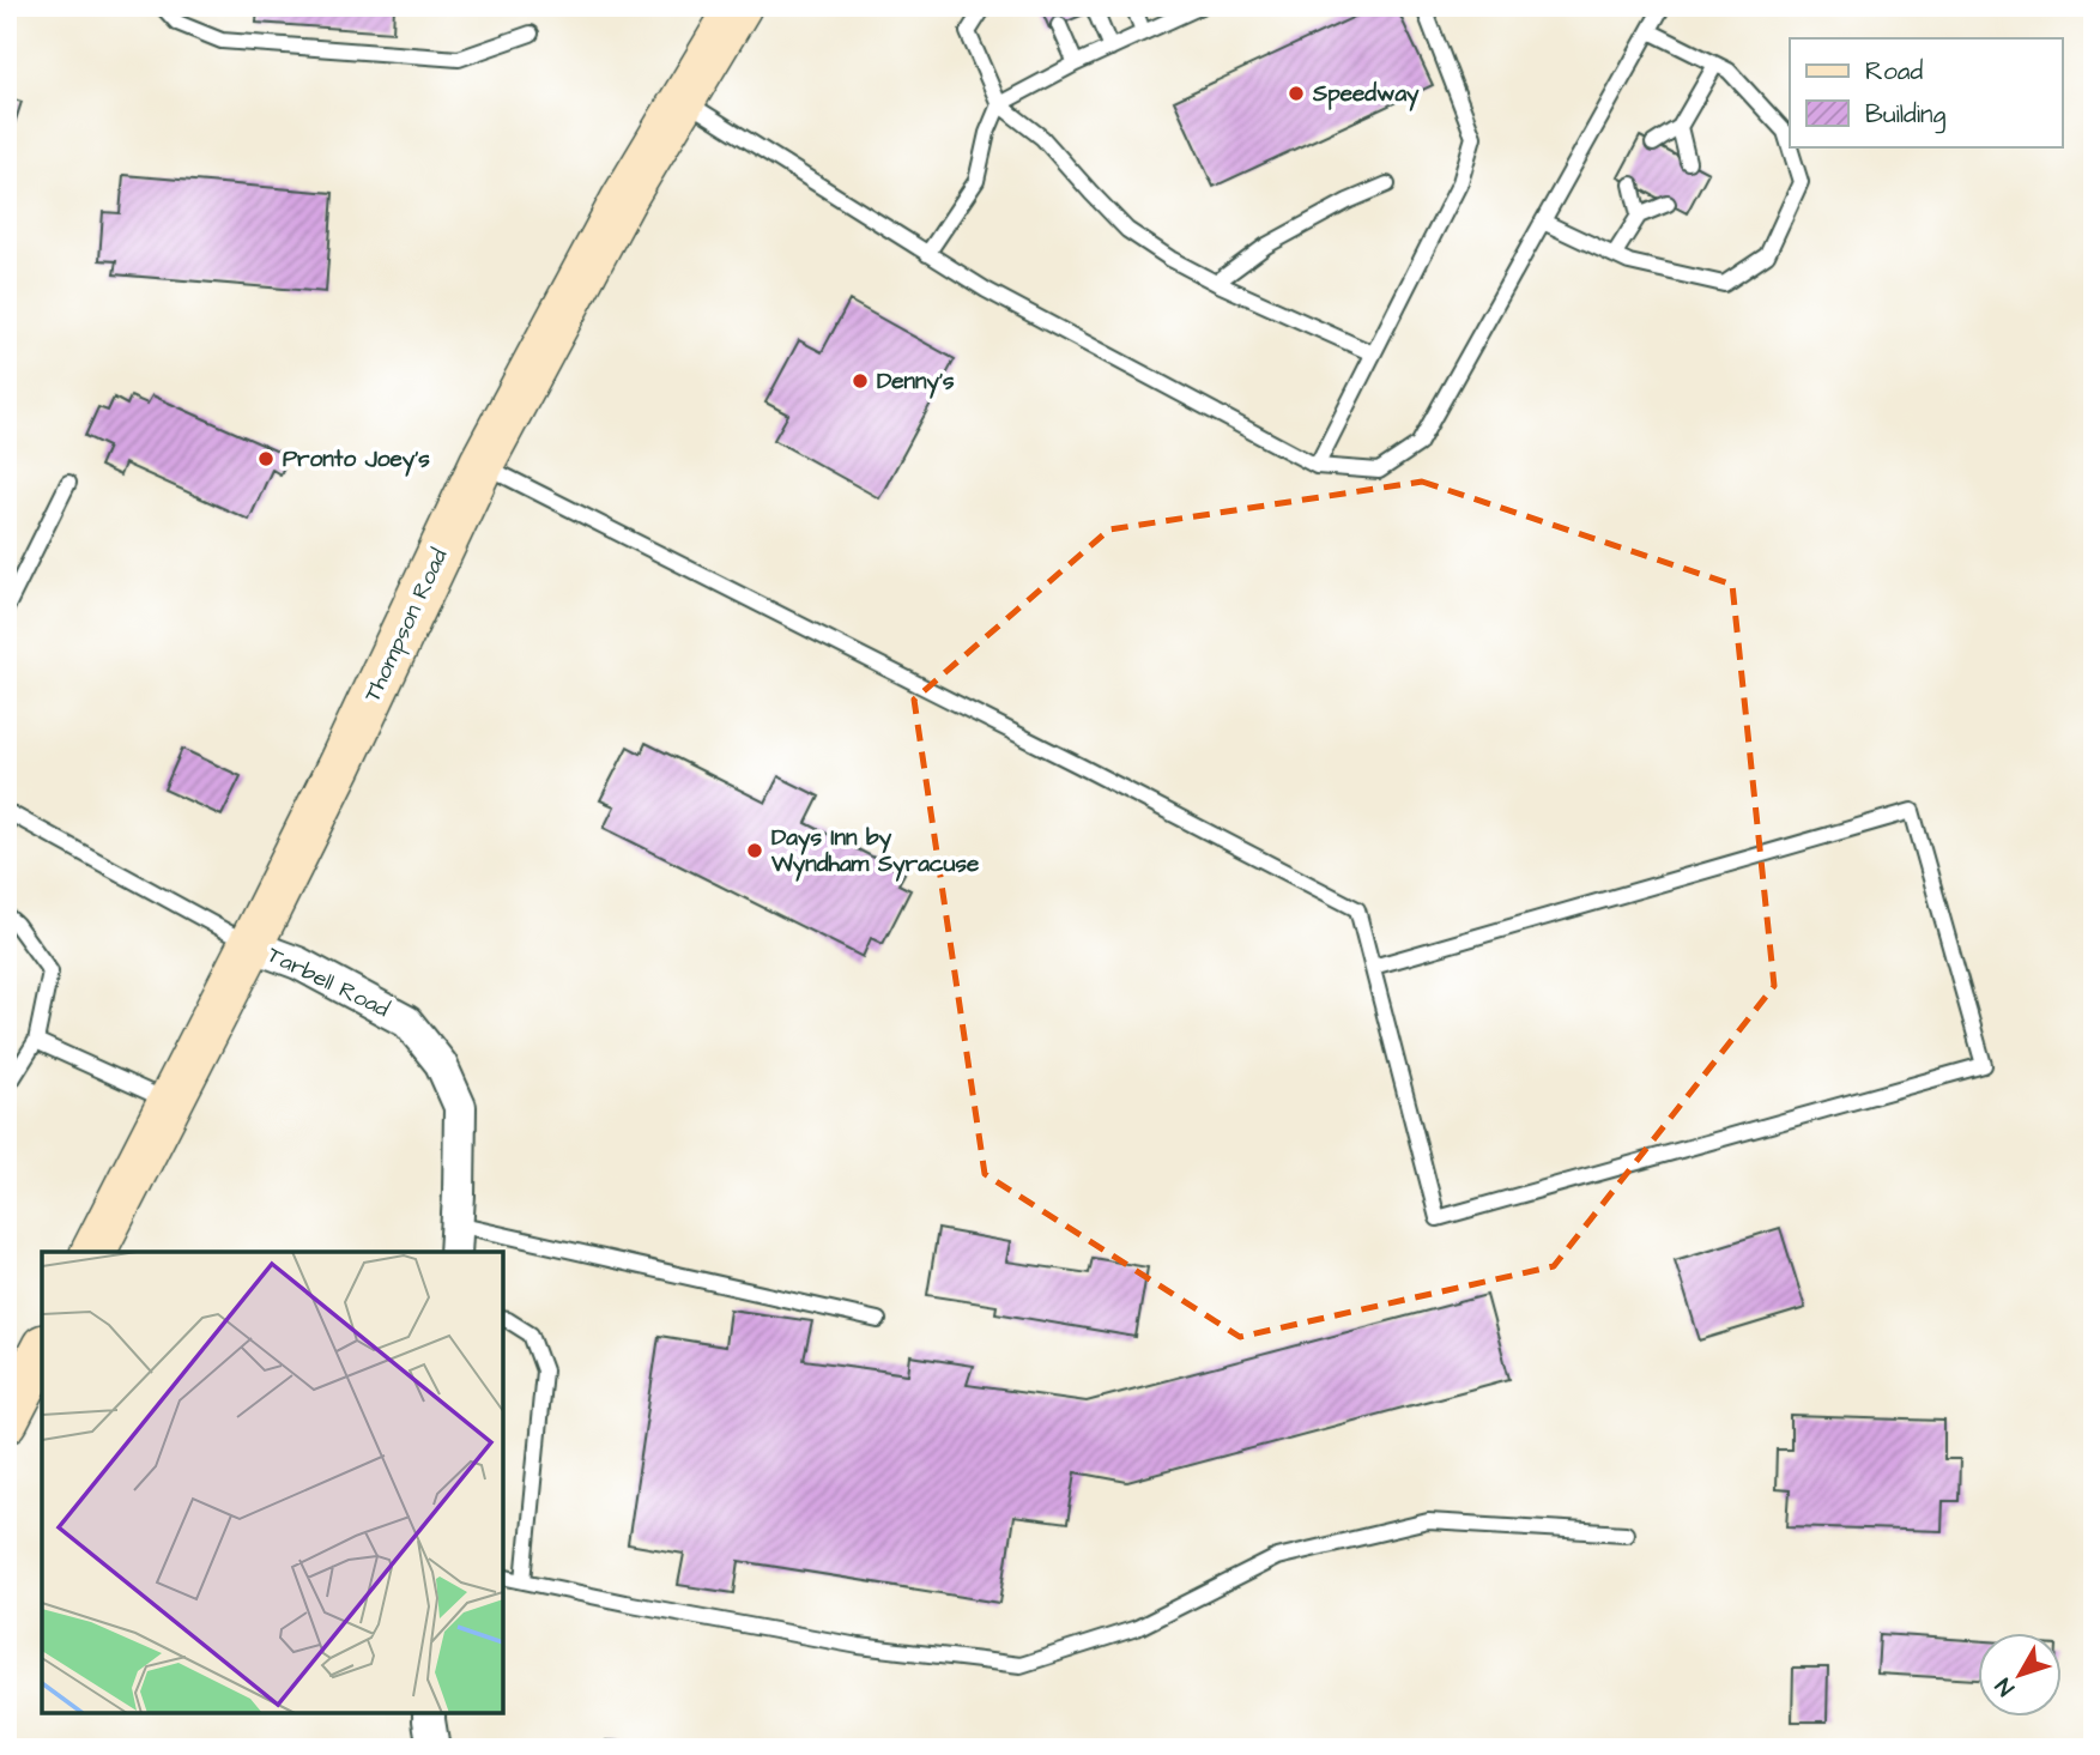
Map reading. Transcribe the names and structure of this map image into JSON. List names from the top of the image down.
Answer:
{
  "streets": {
    "street": ["Thompson Road", "Tarbell Road"]
  },
  "crossings": [
    ["Thompson Road", "Tarbell Road"]
  ],
  "places": [
    "Speedway",
    "Denny's",
    "Pronto Joey's",
    "Days Inn by Wyndham Syracuse"
  ],
  "legend": ["Road", "Building"],
  "north": "bottom left"
}
